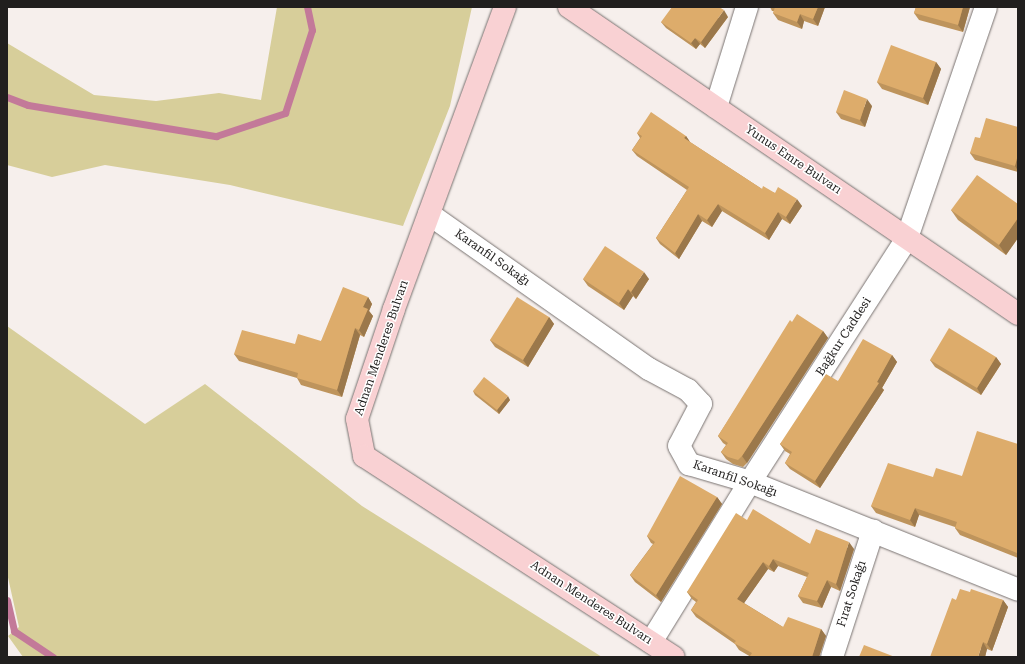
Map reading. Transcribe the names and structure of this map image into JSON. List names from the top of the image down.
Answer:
{
  "streets": {
    "street": [
      "Yunus Emre Bulvarı",
      "Karanfil Sokağı",
      "Bağkur Caddesi",
      "Adnan Menderes Bulvarı",
      "Fırat Sokağı"
    ]
  },
  "crossings": [
    ["Yunus Emre Bulvarı", "Bağkur Caddesi"],
    ["Karanfil Sokağı", "Bağkur Caddesi"],
    ["Karanfil Sokağı", "Adnan Menderes Bulvarı"],
    ["Karanfil Sokağı", "Fırat Sokağı"],
    ["Bağkur Caddesi", "Adnan Menderes Bulvarı"]
  ]
}
